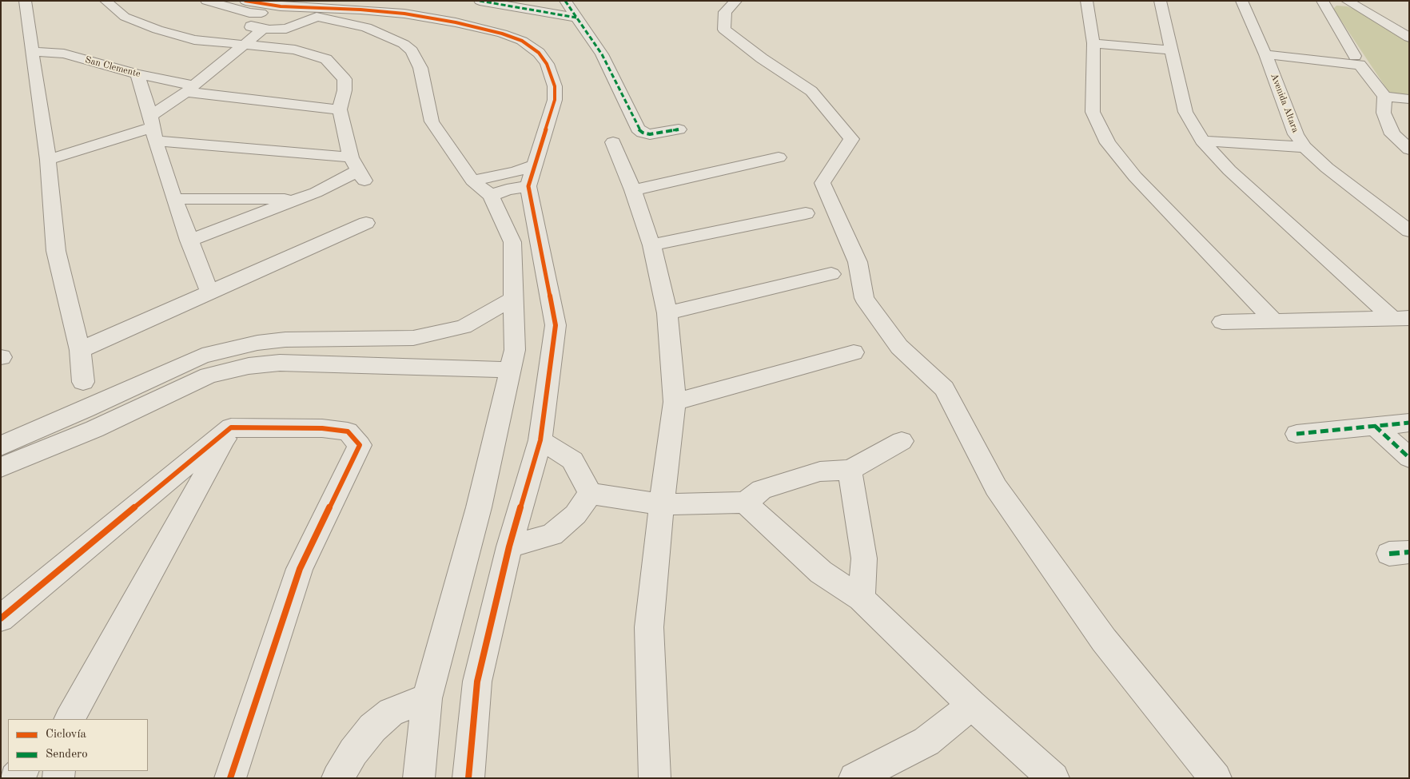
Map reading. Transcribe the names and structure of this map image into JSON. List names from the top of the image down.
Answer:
{
  "streets": {
    "street": ["San Clemente", "Avenida Altara"]
  },
  "legend": ["Ciclovía", "Sendero"]
}
